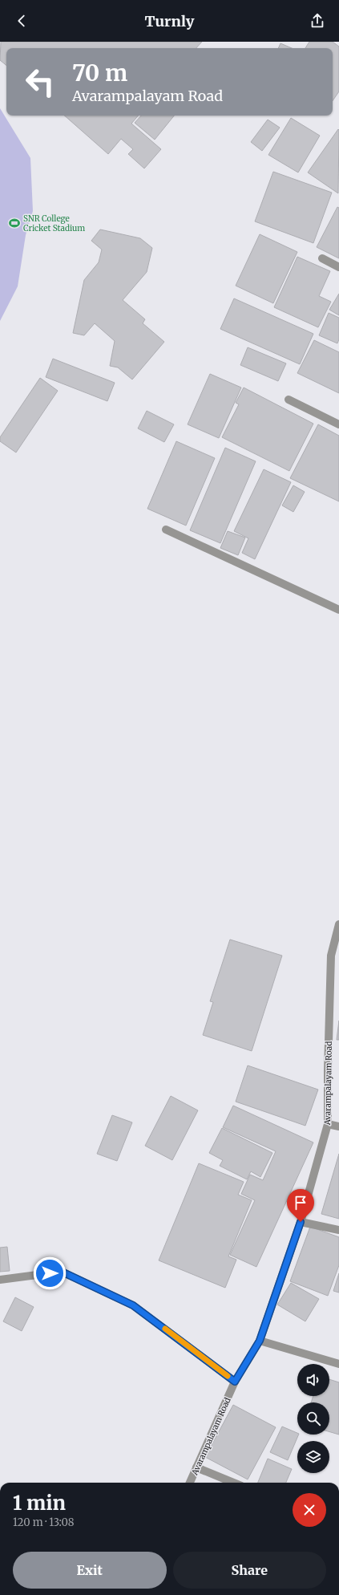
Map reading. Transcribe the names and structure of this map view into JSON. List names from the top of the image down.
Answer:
{
  "streets": {
    "street": ["Avarampalayam Road"]
  },
  "places": {
    "sports": ["SNR College Cricket Stadium"]
  },
  "page": {
    "header": "Turnly",
    "turn": ["70 m", "Avarampalayam Road"],
    "heading": ["1 min", "120 m · 13:08"],
    "buttons": ["Exit", "Share"]
  }
}
